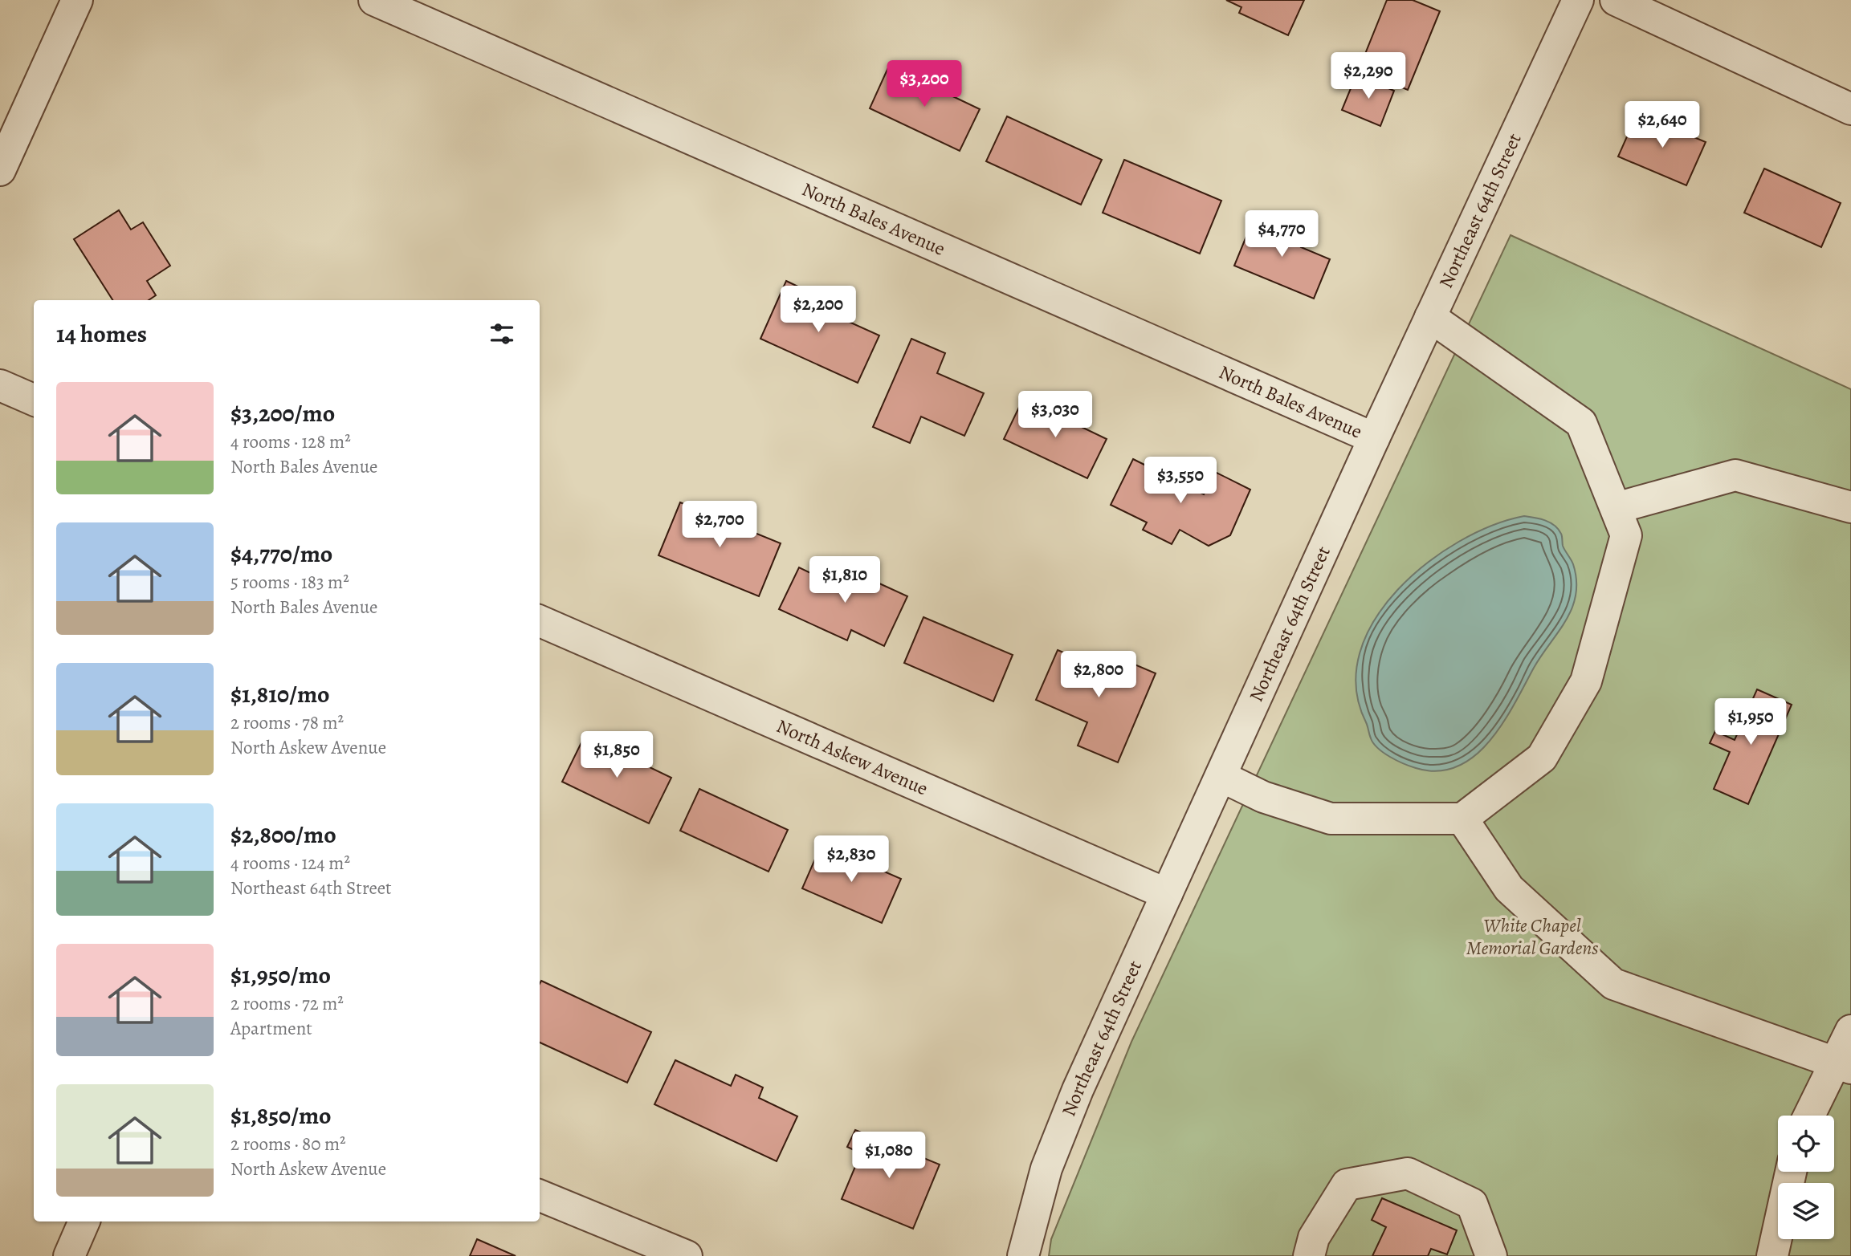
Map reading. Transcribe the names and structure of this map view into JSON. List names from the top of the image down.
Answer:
{
  "streets": {
    "street": ["Northeast 64th Street", "North Bales Avenue", "North Askew Avenue"]
  },
  "crossings": [
    ["Northeast 64th Street", "North Bales Avenue"],
    ["Northeast 64th Street", "North Askew Avenue"]
  ],
  "parks": ["White Chapel Memorial Gardens"],
  "page": {
    "price": [
      "$2,290",
      "$3,200",
      "$2,640",
      "$4,770",
      "$2,200",
      "$3,030",
      "$3,550",
      "$2,700",
      "$1,810",
      "$2,800",
      "$1,950",
      "$1,850",
      "$2,830",
      "$1,080"
    ],
    "heading": "14 homes",
    "list": [
      {
        "name": "$3,200/mo",
        "note": "4 rooms · 128 m² · North Bales Avenue"
      },
      {
        "name": "$4,770/mo",
        "note": "5 rooms · 183 m² · North Bales Avenue"
      },
      {
        "name": "$1,810/mo",
        "note": "2 rooms · 78 m² · North Askew Avenue"
      },
      {
        "name": "$2,800/mo",
        "note": "4 rooms · 124 m² · Northeast 64th Street"
      },
      {
        "name": "$1,950/mo",
        "note": "2 rooms · 72 m² · Apartment"
      },
      {
        "name": "$1,850/mo",
        "note": "2 rooms · 80 m² · North Askew Avenue"
      }
    ]
  }
}
